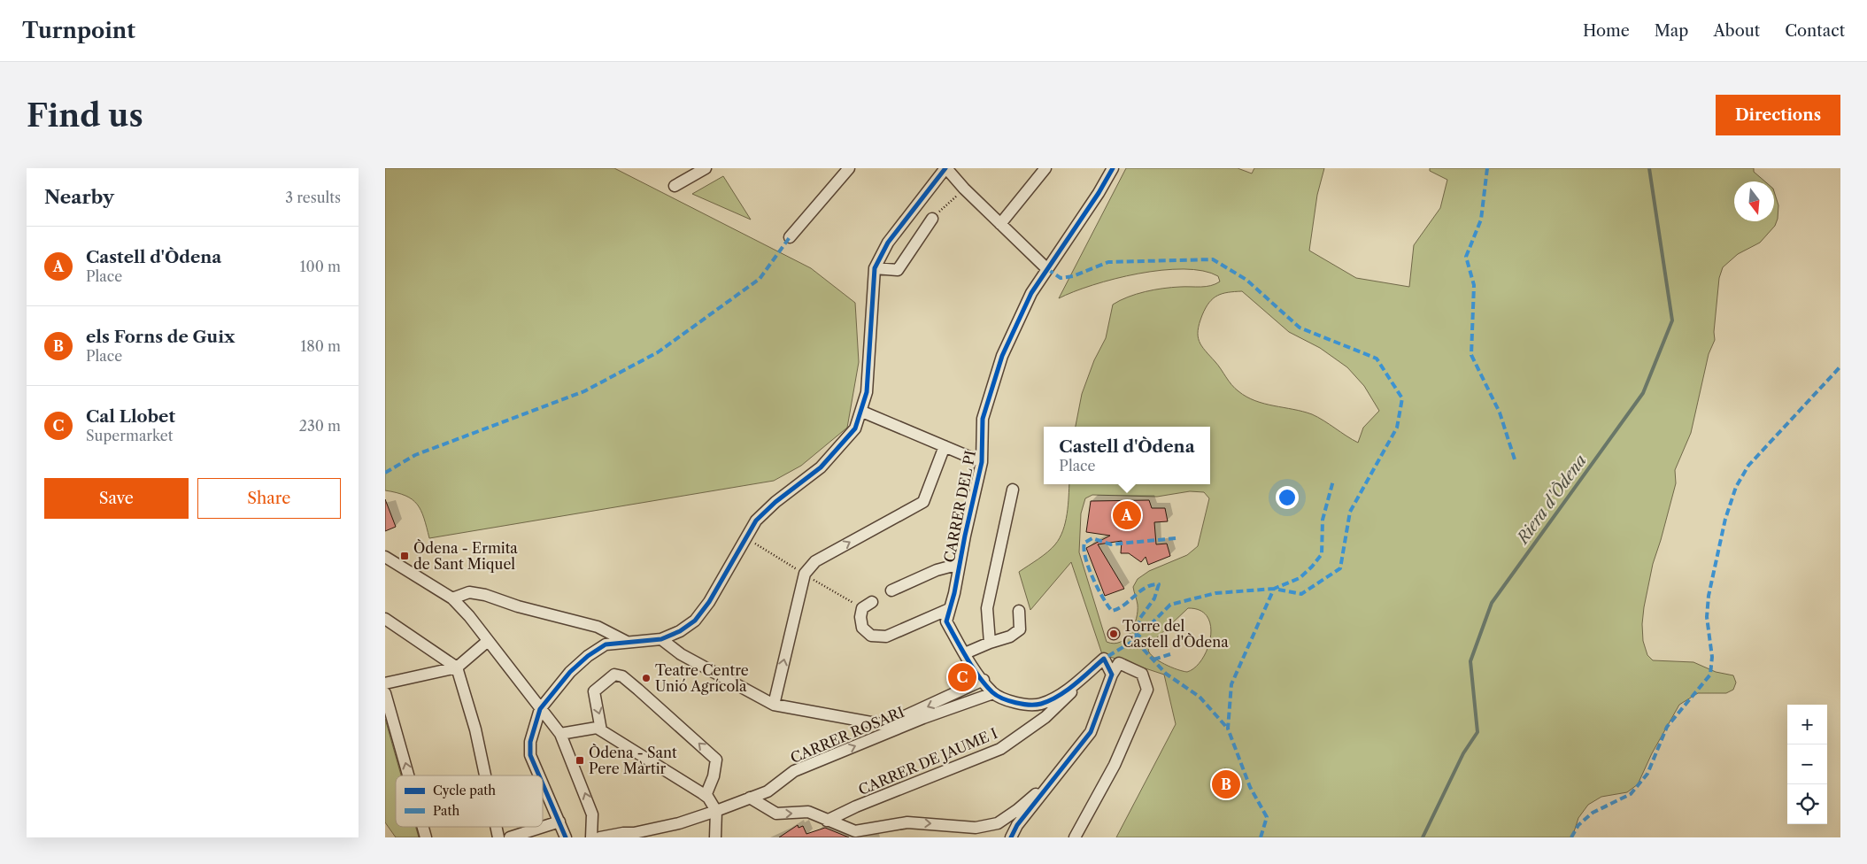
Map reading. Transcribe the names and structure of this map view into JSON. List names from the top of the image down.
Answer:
{
  "streets": {
    "street": ["CARRER DEL PI", "CARRER ROSARI", "CARRER DE JAUME I"]
  },
  "crossings": [
    ["CARRER DEL PI", "CARRER ROSARI"]
  ],
  "water": ["Riera d'Òdena"],
  "places": {
    "transit": ["Òdena - Ermita de Sant Miquel", "Òdena - Sant Pere Màrtir"],
    "other": ["Torre del Castell d'Òdena", "Teatre Centre Unió Agrícola"]
  },
  "legend": ["Cycle path", "Path"],
  "north": "bottom",
  "page": {
    "header": "Turnpoint",
    "nav": [
      "Home",
      "Map",
      "About",
      "Contact"
    ],
    "buttons": [
      "Directions",
      ["Save", "Share"]
    ],
    "title": "Find us",
    "heading": ["Nearby", "3 results"],
    "list": [
      {
        "mark": "A",
        "name": "Castell d'Òdena",
        "note": "Place",
        "value": "100 m"
      },
      {
        "mark": "B",
        "name": "els Forns de Guix",
        "note": "Place",
        "value": "180 m"
      },
      {
        "mark": "C",
        "name": "Cal Llobet",
        "note": "Supermarket",
        "value": "230 m"
      }
    ],
    "popup": ["Castell d'Òdena", "Place"],
    "pins": ["A", "C", "B"],
    "map_buttons": ["+", "−"]
  }
}
